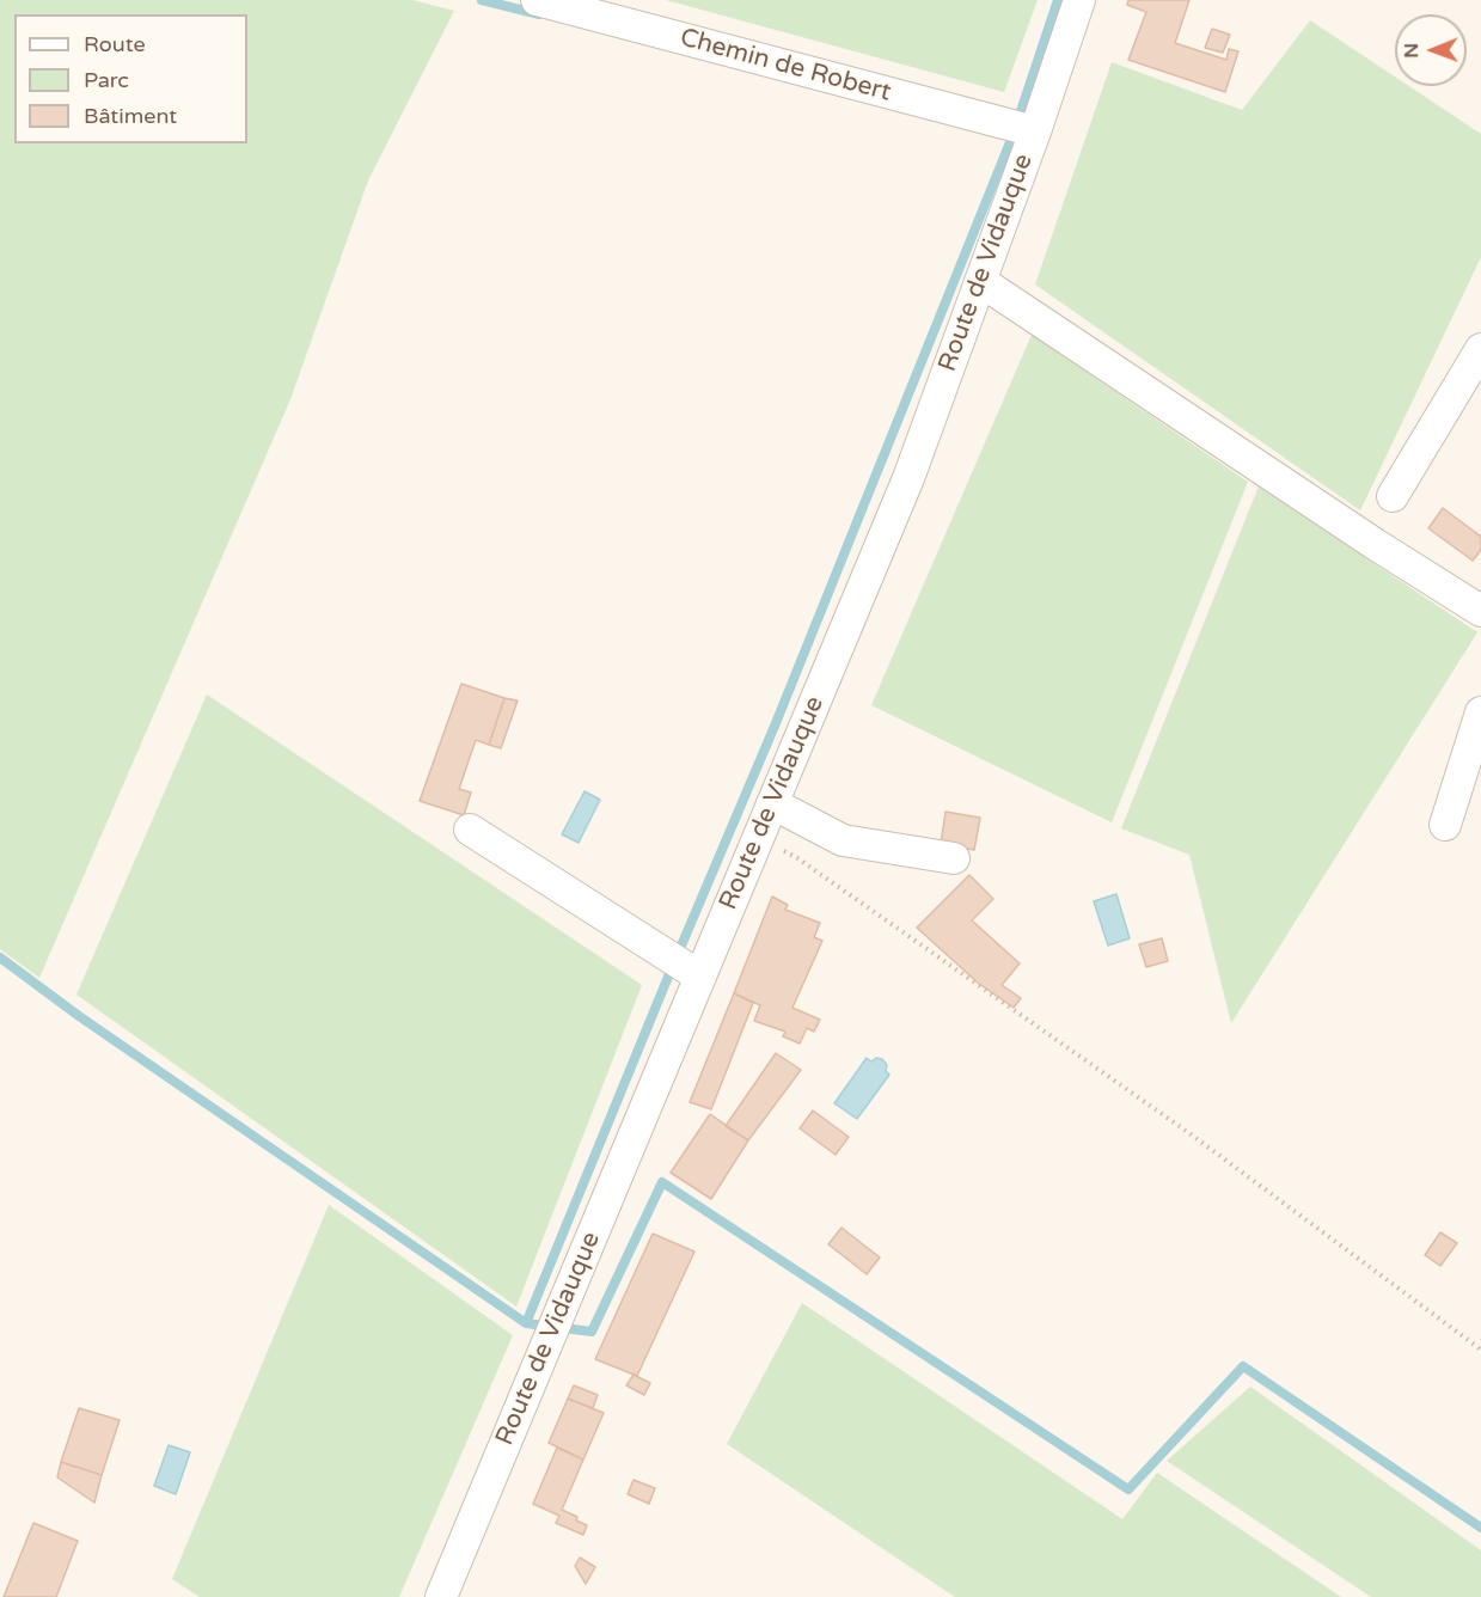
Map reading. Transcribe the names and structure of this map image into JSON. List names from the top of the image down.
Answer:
{
  "streets": {
    "street": ["Chemin de Robert", "Route de Vidauque"]
  },
  "crossings": [
    ["Chemin de Robert", "Route de Vidauque"]
  ],
  "legend": ["Route", "Parc", "Bâtiment"],
  "north": "left"
}
